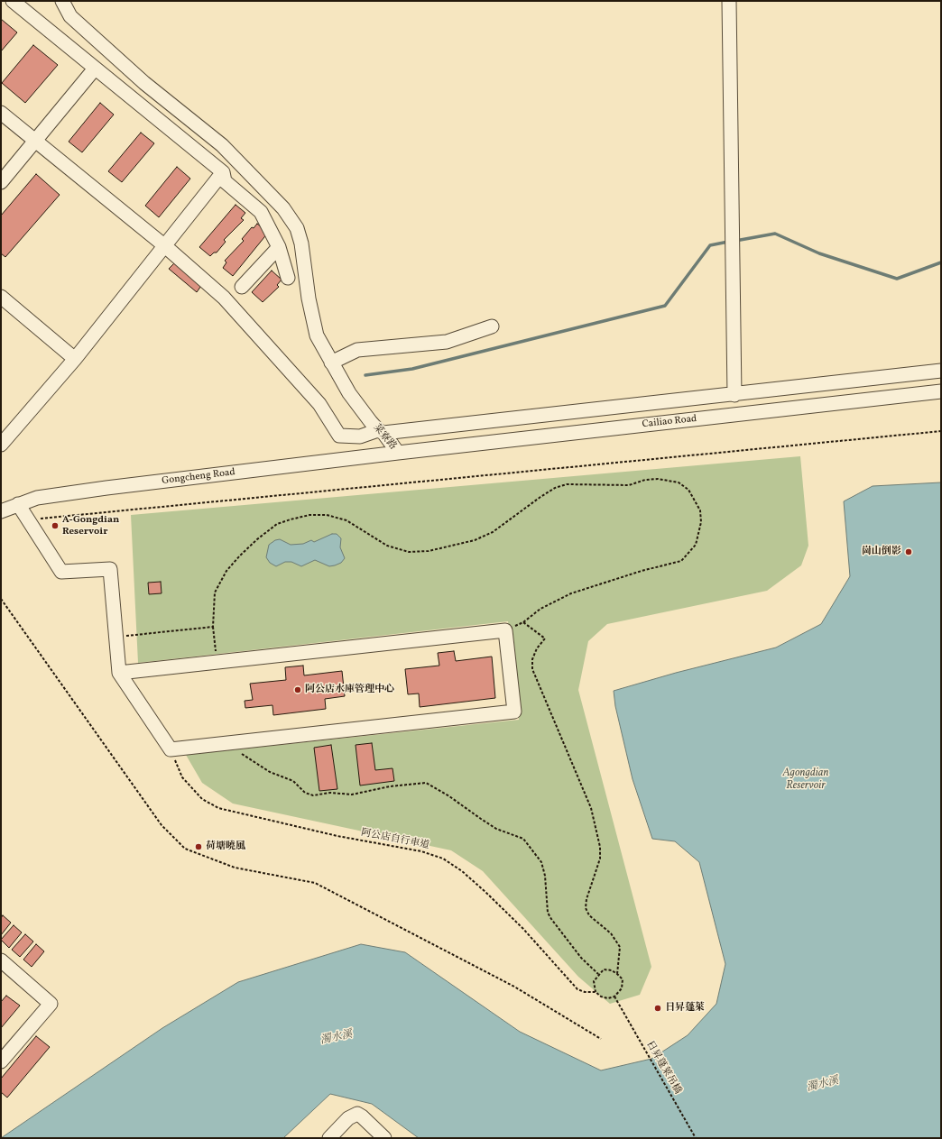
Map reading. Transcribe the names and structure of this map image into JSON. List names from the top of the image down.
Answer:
{
  "streets": {
    "street": ["Cailiao Road", "菜寮路", "Gongcheng Road"],
    "path": ["阿公店自行車道", "日昇蓬萊吊橋"]
  },
  "crossings": [
    ["Cailiao Road", "菜寮路"],
    ["Cailiao Road", "Gongcheng Road"],
    ["菜寮路", "Gongcheng Road"],
    ["阿公店自行車道", "日昇蓬萊吊橋"]
  ],
  "water": ["Agongdian Reservoir", "濁水溪"],
  "places": [
    "A-Gongdian Reservoir",
    "崗山倒影",
    "阿公店水庫管理中心",
    "荷塘曉風",
    "日昇蓬萊"
  ]
}
